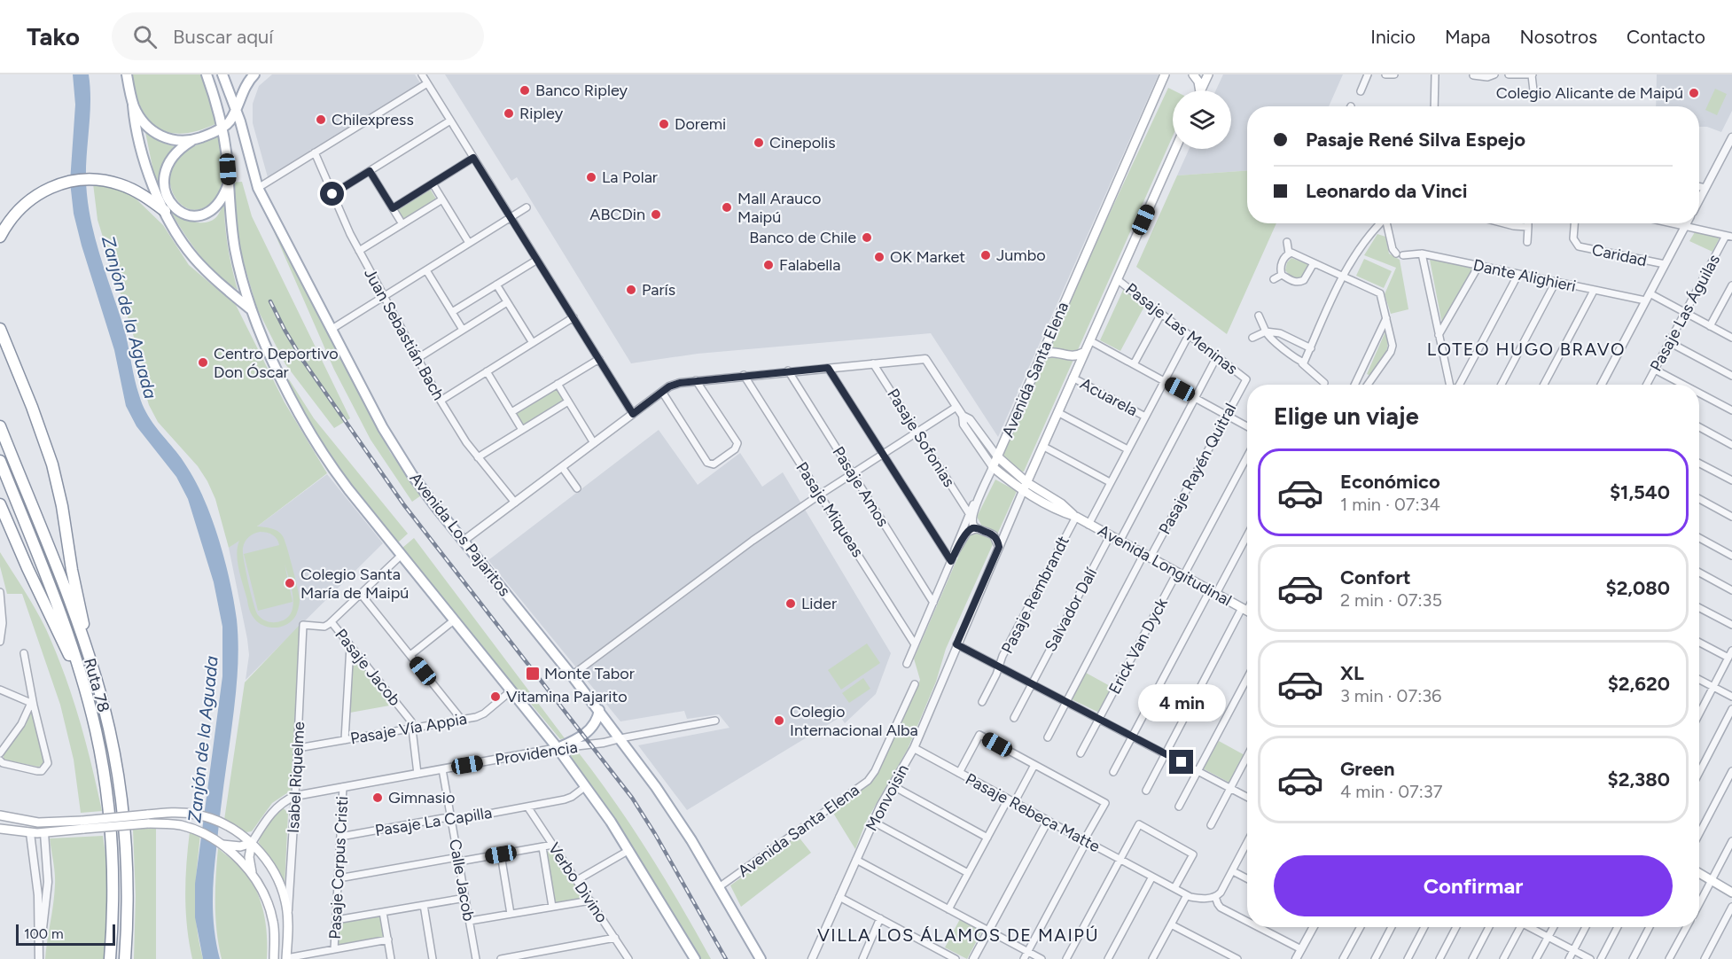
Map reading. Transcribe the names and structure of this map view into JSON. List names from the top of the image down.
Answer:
{
  "streets": {
    "highway": ["Ruta 78"],
    "main road": [
      "Avenida Santa Elena",
      "Avenida Los Pajaritos",
      "Avenida Longitudinal",
      "Isabel Riquelme"
    ],
    "street": [
      "Caridad",
      "Dante Alighieri",
      "Pasaje Las Águilas",
      "Pasaje Las Meninas",
      "Juan Sebastián Bach",
      "Acuarela",
      "Pasaje Sofonias",
      "Pasaje Rayén Quitral",
      "Pasaje Amos",
      "Pasaje Miqueas",
      "Pasaje Rembrandt",
      "Salvador Dalí",
      "Erick Van Dyck",
      "Pasaje Jacob",
      "Pasaje Vía Appia",
      "Providencia",
      "Monvoisin",
      "Pasaje Rebeca Matte",
      "Pasaje La Capilla",
      "Pasaje Corpus Cristi",
      "Calle Jacob",
      "Verbo Divino"
    ]
  },
  "crossings": [
    ["Dante Alighieri", "Pasaje Las Águilas"],
    ["Pasaje Las Meninas", "Pasaje Rayén Quitral"],
    ["Pasaje Las Meninas", "Pasaje Rembrandt"],
    ["Avenida Santa Elena", "Pasaje Sofonias"],
    ["Avenida Santa Elena", "Pasaje Amos"],
    ["Avenida Santa Elena", "Pasaje Miqueas"],
    ["Avenida Santa Elena", "Avenida Los Pajaritos"],
    ["Avenida Santa Elena", "Avenida Longitudinal"],
    ["Acuarela", "Pasaje Rembrandt"],
    ["Pasaje Sofonias", "Avenida Longitudinal"],
    ["Pasaje Rayén Quitral", "Avenida Longitudinal"],
    ["Avenida Los Pajaritos", "Providencia"],
    ["Avenida Longitudinal", "Pasaje Rembrandt"],
    ["Avenida Longitudinal", "Salvador Dalí"],
    ["Avenida Longitudinal", "Erick Van Dyck"],
    ["Pasaje Jacob", "Pasaje Vía Appia"],
    ["Pasaje Jacob", "Providencia"],
    ["Pasaje Jacob", "Isabel Riquelme"],
    ["Pasaje Vía Appia", "Isabel Riquelme"],
    ["Providencia", "Isabel Riquelme"],
    ["Providencia", "Pasaje Corpus Cristi"],
    ["Providencia", "Calle Jacob"],
    ["Monvoisin", "Pasaje Rebeca Matte"],
    ["Pasaje La Capilla", "Pasaje Corpus Cristi"],
    ["Pasaje La Capilla", "Calle Jacob"],
    ["Pasaje La Capilla", "Verbo Divino"]
  ],
  "districts": ["LOTEO HUGO BRAVO", "VILLA LOS ÁLAMOS DE MAIPÚ"],
  "water": ["Zanjón de la Aguada"],
  "places": {
    "other": [
      "Banco Ripley",
      "Colegio Alicante de Maipú",
      "Ripley",
      "Chilexpress",
      "Doremi",
      "Cinepolis",
      "La Polar",
      "Mall Arauco Maipú",
      "ABCDin",
      "Banco de Chile",
      "Jumbo",
      "OK Market",
      "Falabella",
      "París",
      "Centro Deportivo Don Óscar",
      "Colegio Santa María de Maipú",
      "Lider",
      "Vitamina Pajarito",
      "Colegio Internacional Alba",
      "Gimnasio"
    ],
    "transit": ["Monte Tabor"]
  },
  "scale_bar": "100 m",
  "page": {
    "header": "Tako",
    "search": "Buscar aquí",
    "nav": [
      "Inicio",
      "Mapa",
      "Nosotros",
      "Contacto"
    ],
    "banner": ["Pasaje René Silva Espejo", "Leonardo da Vinci"],
    "heading": "Elige un viaje",
    "list": [
      {
        "name": "Económico",
        "note": "1 min · 07:34",
        "value": "$1,540"
      },
      {
        "name": "Confort",
        "note": "2 min · 07:35",
        "value": "$2,080"
      },
      {
        "name": "XL",
        "note": "3 min · 07:36",
        "value": "$2,620"
      },
      {
        "name": "Green",
        "note": "4 min · 07:37",
        "value": "$2,380"
      }
    ],
    "bubble": "4 min",
    "buttons": "Confirmar",
    "scale": "100 m"
  }
}
